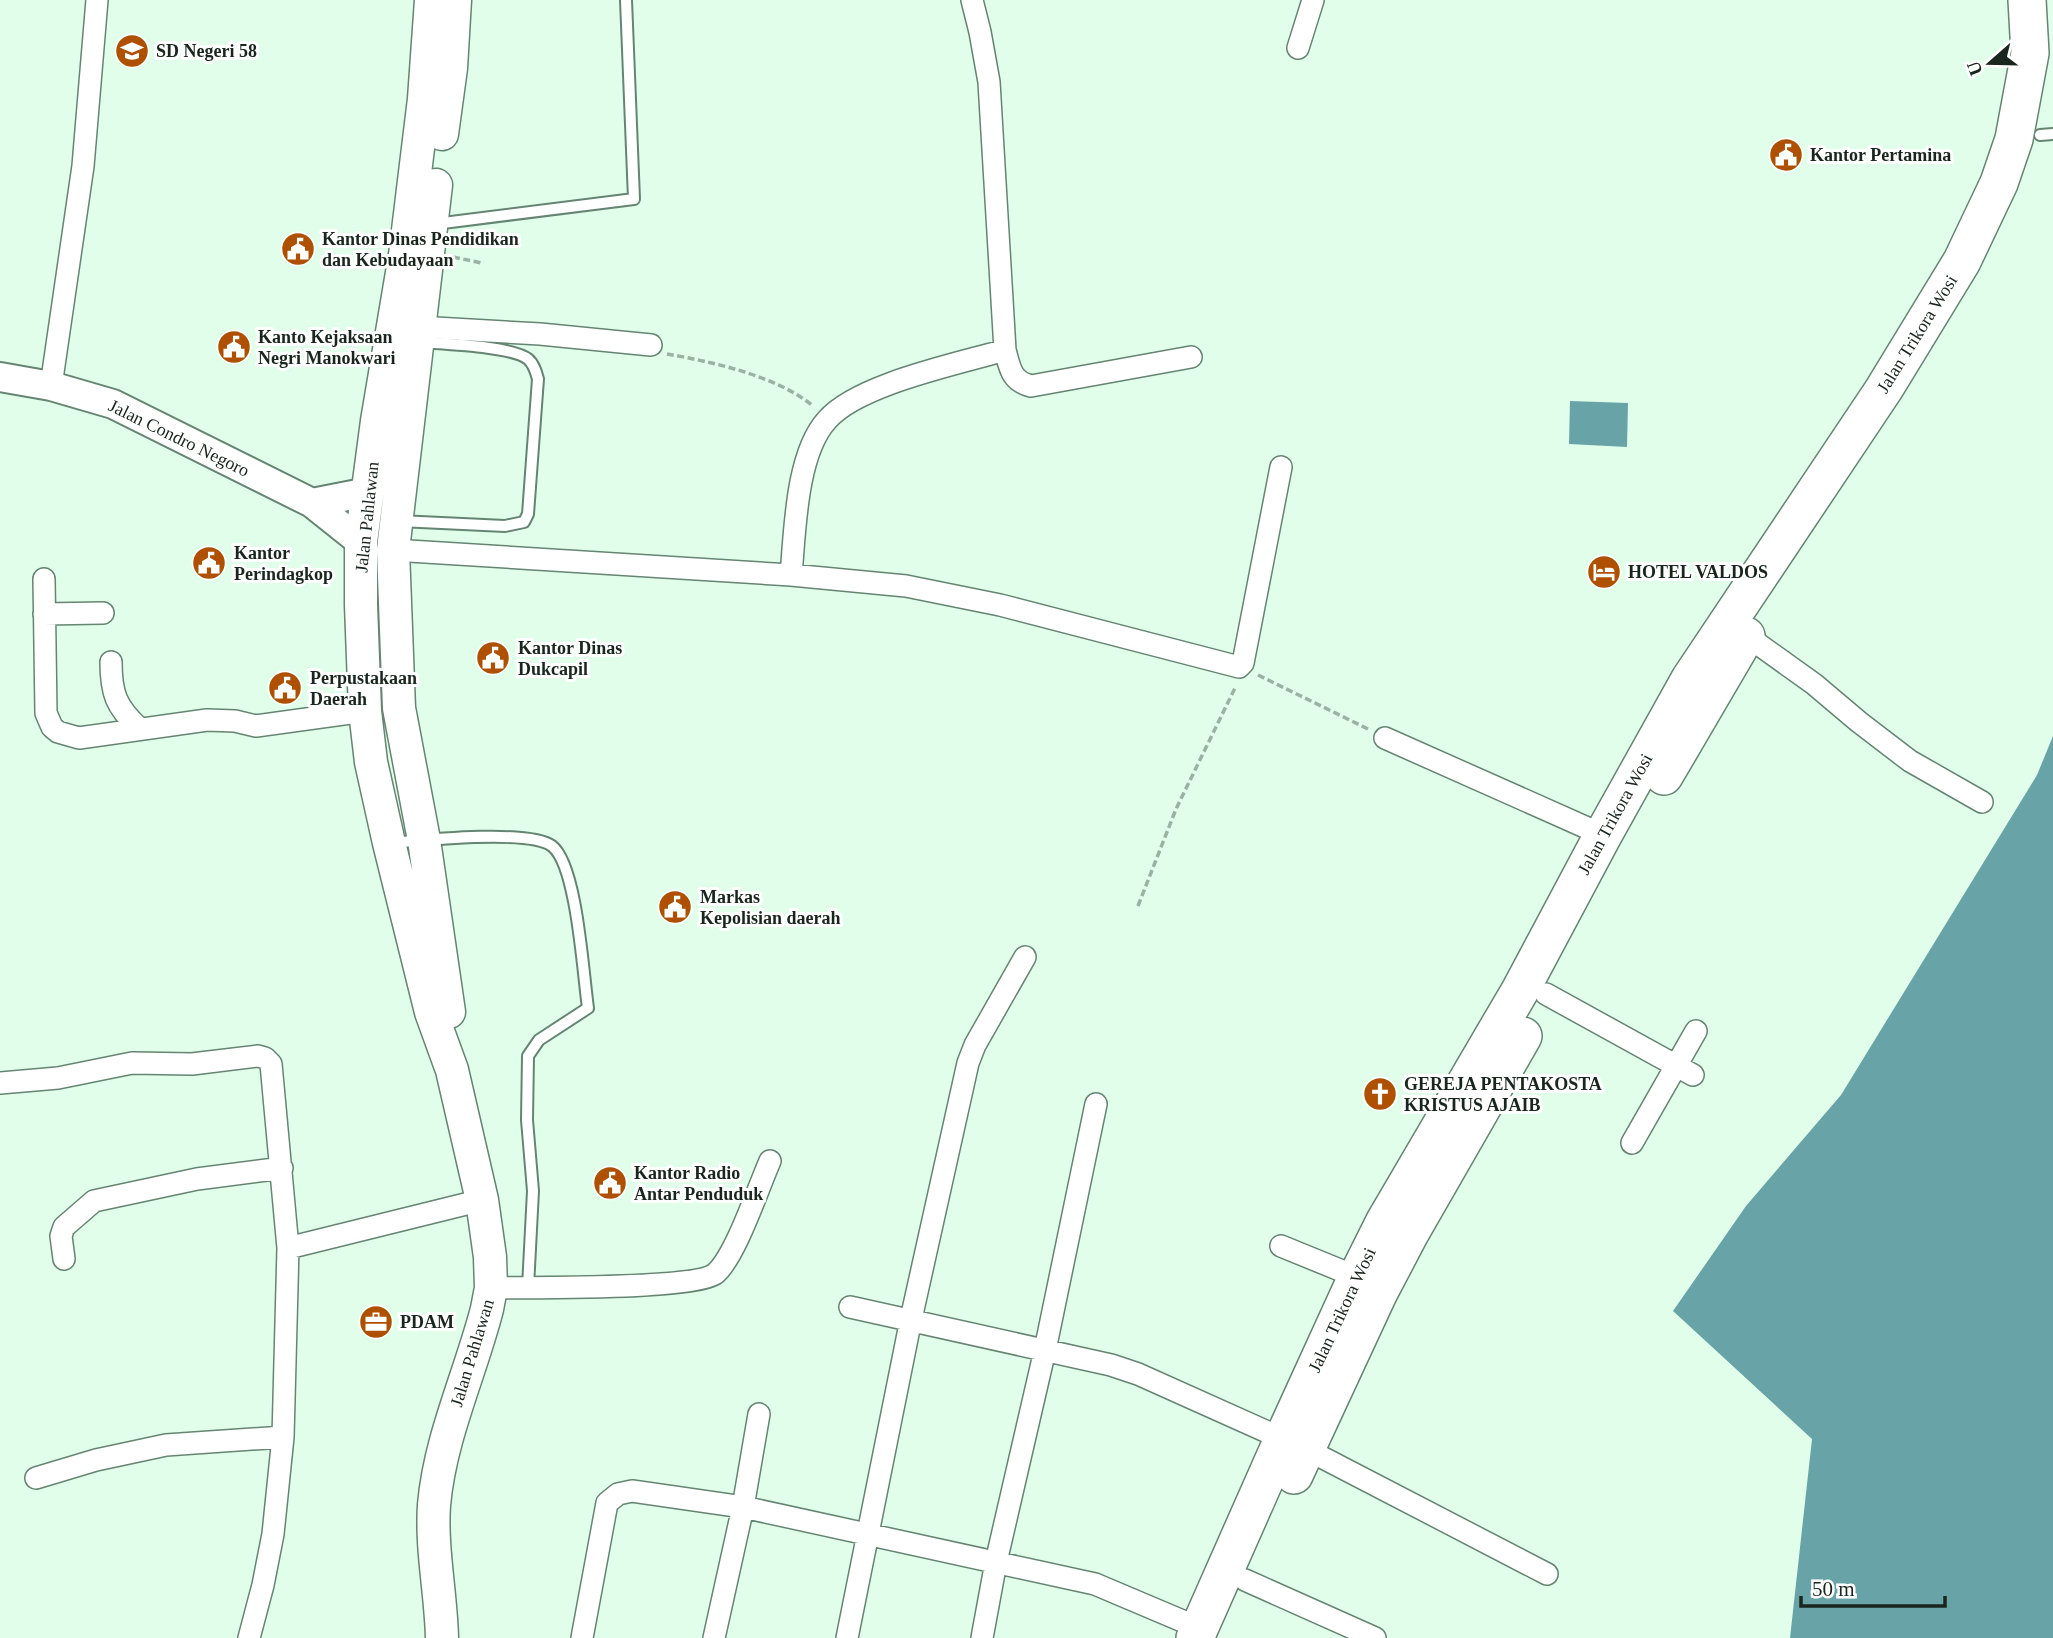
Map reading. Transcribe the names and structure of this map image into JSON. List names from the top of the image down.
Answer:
{
  "streets": {
    "highway": ["Jalan Trikora Wosi"],
    "main road": ["Jalan Condro Negoro", "Jalan Pahlawan"]
  },
  "crossings": [
    ["Jalan Condro Negoro", "Jalan Pahlawan"]
  ],
  "places": {
    "school or university": ["SD Negeri 58"],
    "public building": [
      "Kantor Pertamina",
      "Kantor Dinas Pendidikan dan Kebudayaan",
      "Kanto Kejaksaan Negri Manokwari",
      "Kantor Perindagkop",
      "Kantor Dinas Dukcapil",
      "Perpustakaan Daerah",
      "Markas Kepolisian daerah",
      "Kantor Radio Antar Penduduk"
    ],
    "hotel": ["HOTEL VALDOS"],
    "church": ["GEREJA PENTAKOSTA KRISTUS AJAIB"],
    "office": ["PDAM"]
  },
  "scale_bar": "50 m",
  "north": "left"
}
